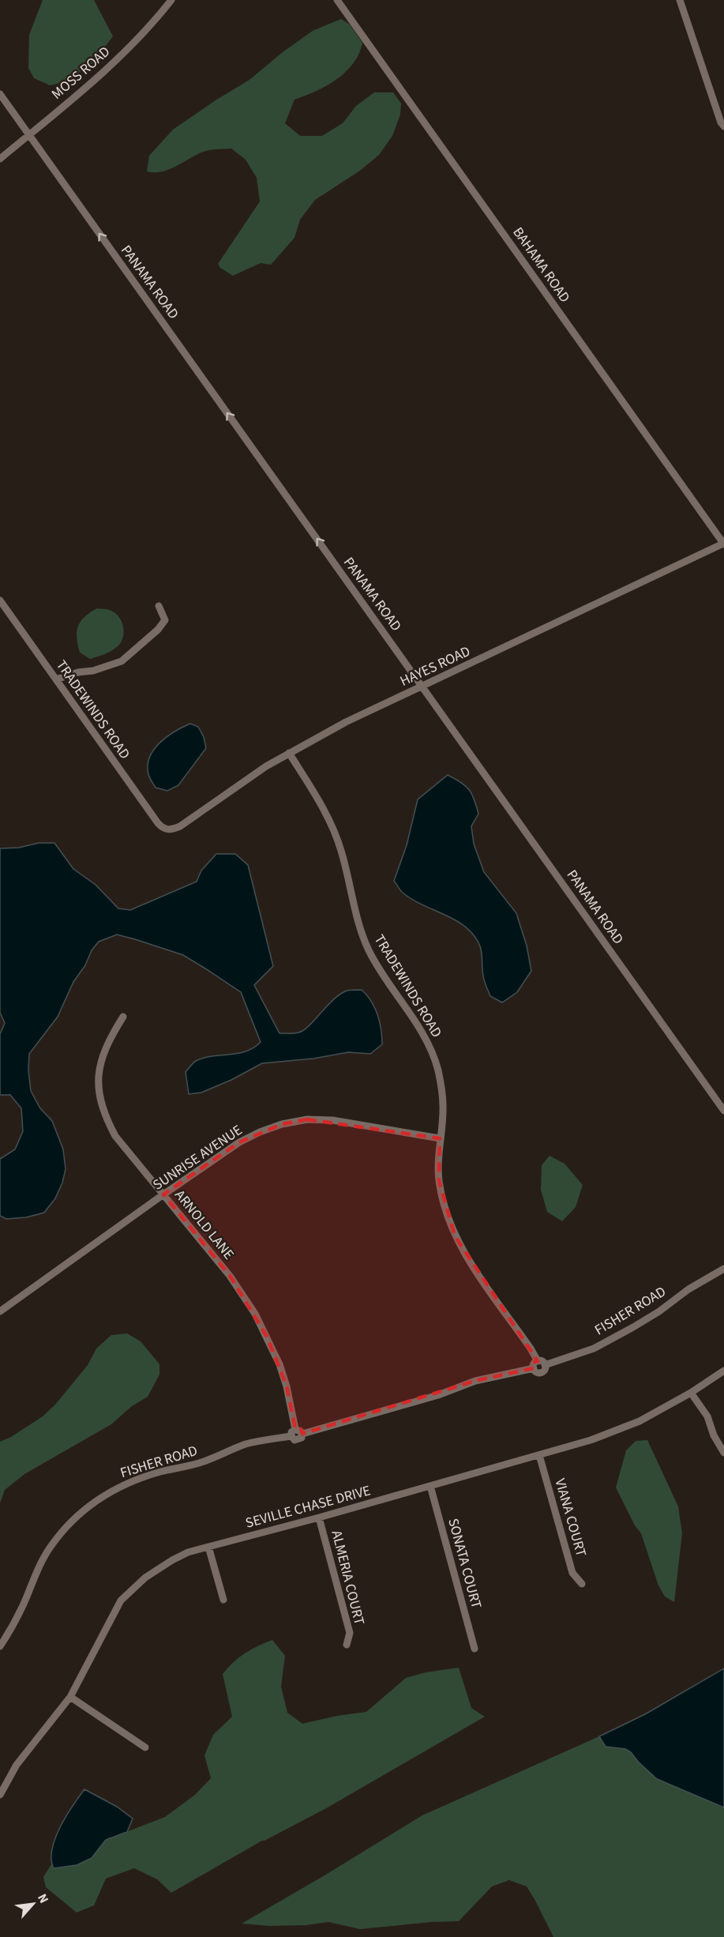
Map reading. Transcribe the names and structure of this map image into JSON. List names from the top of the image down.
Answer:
{
  "streets": {
    "street": [
      "MOSS ROAD",
      "BAHAMA ROAD",
      "PANAMA ROAD",
      "HAYES ROAD",
      "TRADEWINDS ROAD",
      "SUNRISE AVENUE",
      "ARNOLD LANE",
      "FISHER ROAD",
      "SEVILLE CHASE DRIVE",
      "VIANA COURT",
      "SONATA COURT",
      "ALMERIA COURT"
    ]
  },
  "crossings": [
    ["MOSS ROAD", "PANAMA ROAD"],
    ["BAHAMA ROAD", "HAYES ROAD"],
    ["PANAMA ROAD", "HAYES ROAD"],
    ["HAYES ROAD", "TRADEWINDS ROAD"],
    ["TRADEWINDS ROAD", "SUNRISE AVENUE"],
    ["TRADEWINDS ROAD", "FISHER ROAD"],
    ["SUNRISE AVENUE", "ARNOLD LANE"],
    ["ARNOLD LANE", "FISHER ROAD"],
    ["SEVILLE CHASE DRIVE", "VIANA COURT"],
    ["SEVILLE CHASE DRIVE", "SONATA COURT"],
    ["SEVILLE CHASE DRIVE", "ALMERIA COURT"]
  ],
  "one_way": ["PANAMA ROAD"],
  "north": "top right"
}
